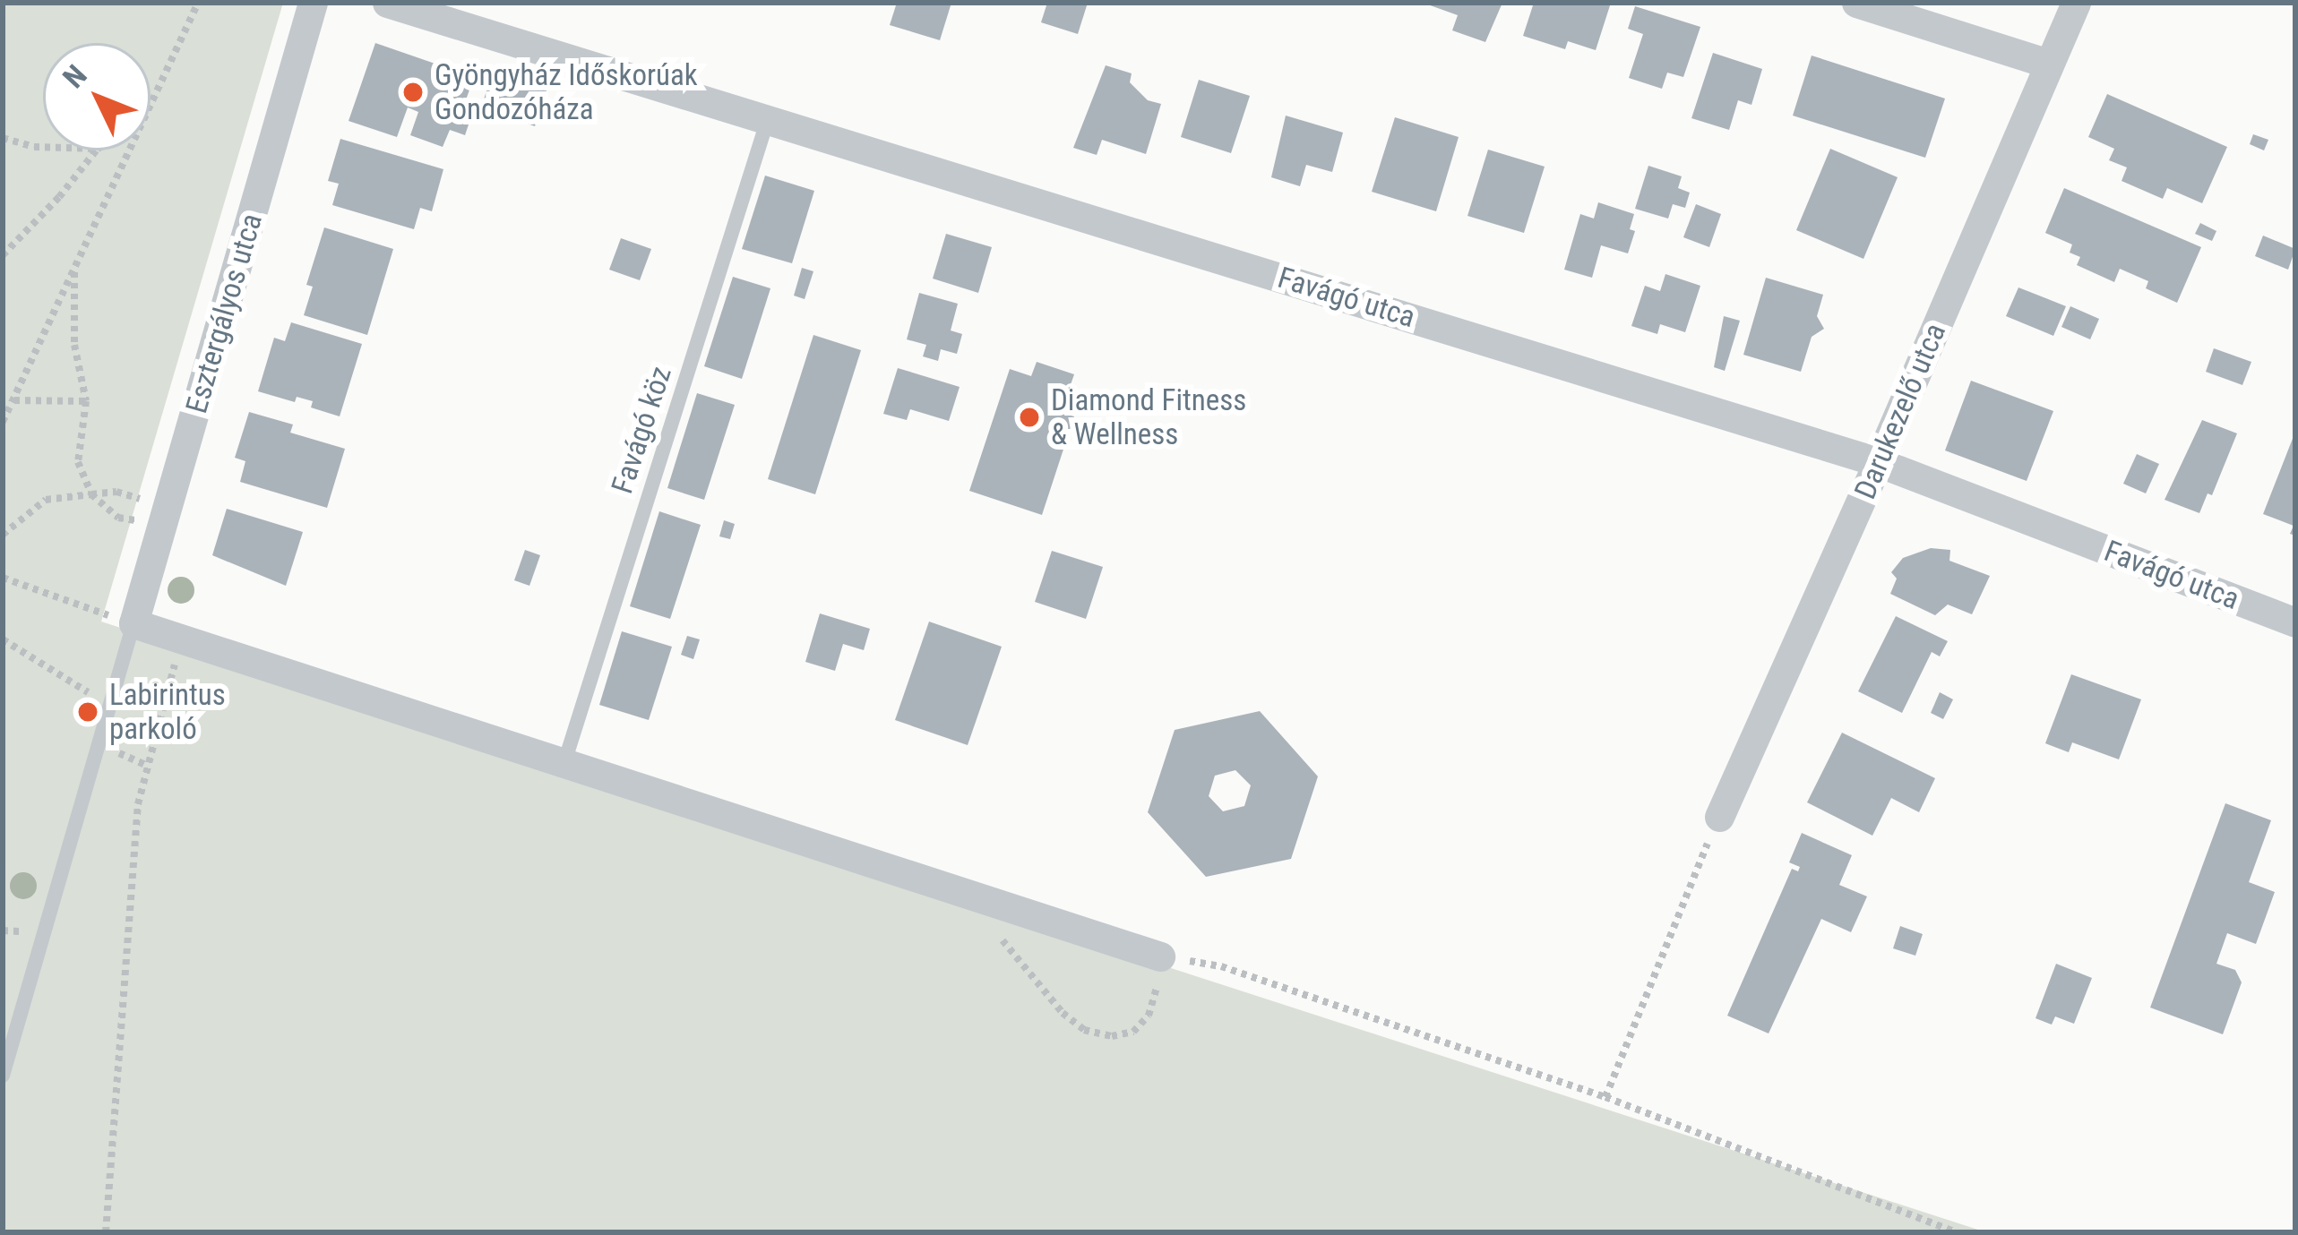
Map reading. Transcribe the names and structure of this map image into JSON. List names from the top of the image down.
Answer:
{
  "streets": {
    "street": ["Favágó utca", "Esztergályos utca", "Darukezelő utca"],
    "lane": ["Favágó köz"]
  },
  "crossings": [
    ["Favágó utca", "Darukezelő utca"],
    ["Favágó utca", "Favágó köz"]
  ],
  "places": ["Gyöngyház Időskorúak Gondozóháza", "Diamond Fitness & Wellness", "Labirintus parkoló"],
  "north": "top left"
}
